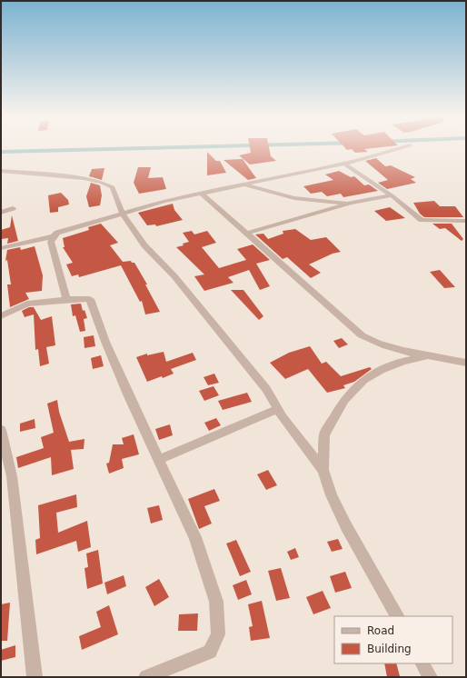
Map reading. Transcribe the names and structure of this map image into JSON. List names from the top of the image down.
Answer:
{
  "legend": ["Road", "Building"]
}
